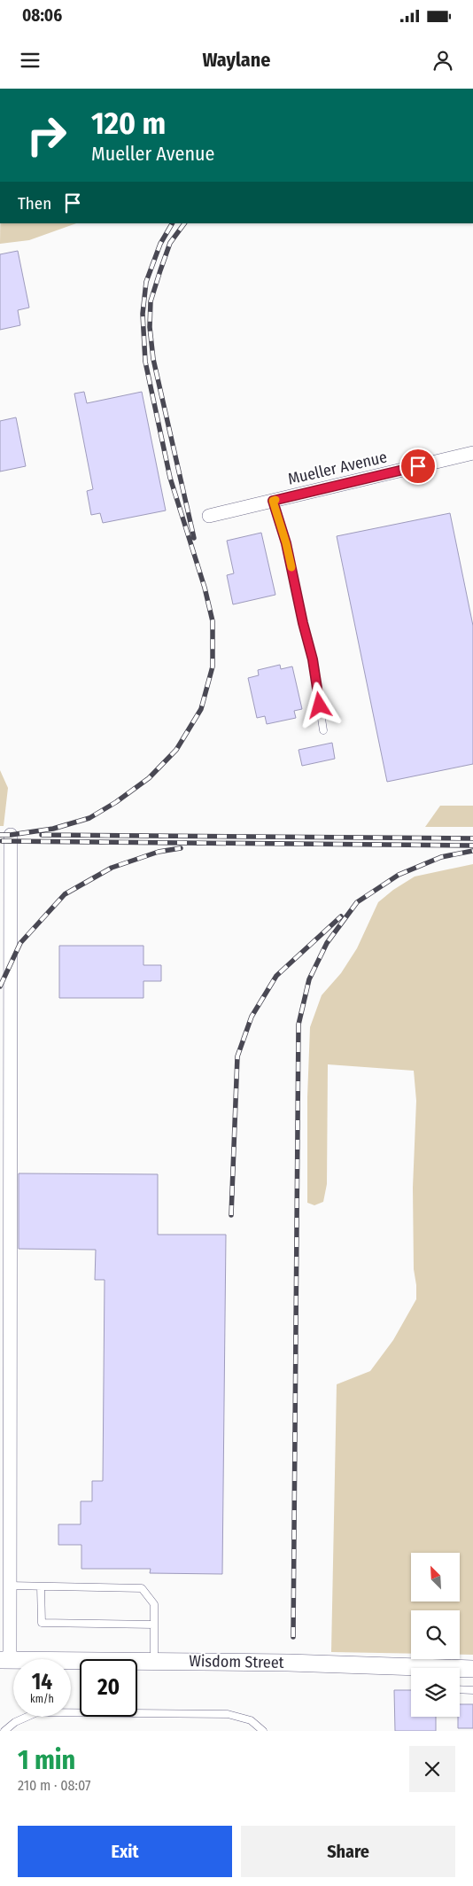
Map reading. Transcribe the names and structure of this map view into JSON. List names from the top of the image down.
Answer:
{
  "streets": {
    "street": ["Mueller Avenue", "Wisdom Street"]
  },
  "north": "top left",
  "page": {
    "status": "08:06",
    "header": "Waylane",
    "turn": ["120 m", "Mueller Avenue"],
    "then": "Then",
    "speed": "14 km/h",
    "limit": "20",
    "heading": ["1 min", "210 m · 08:07"],
    "buttons": ["Exit", "Share"]
  }
}
